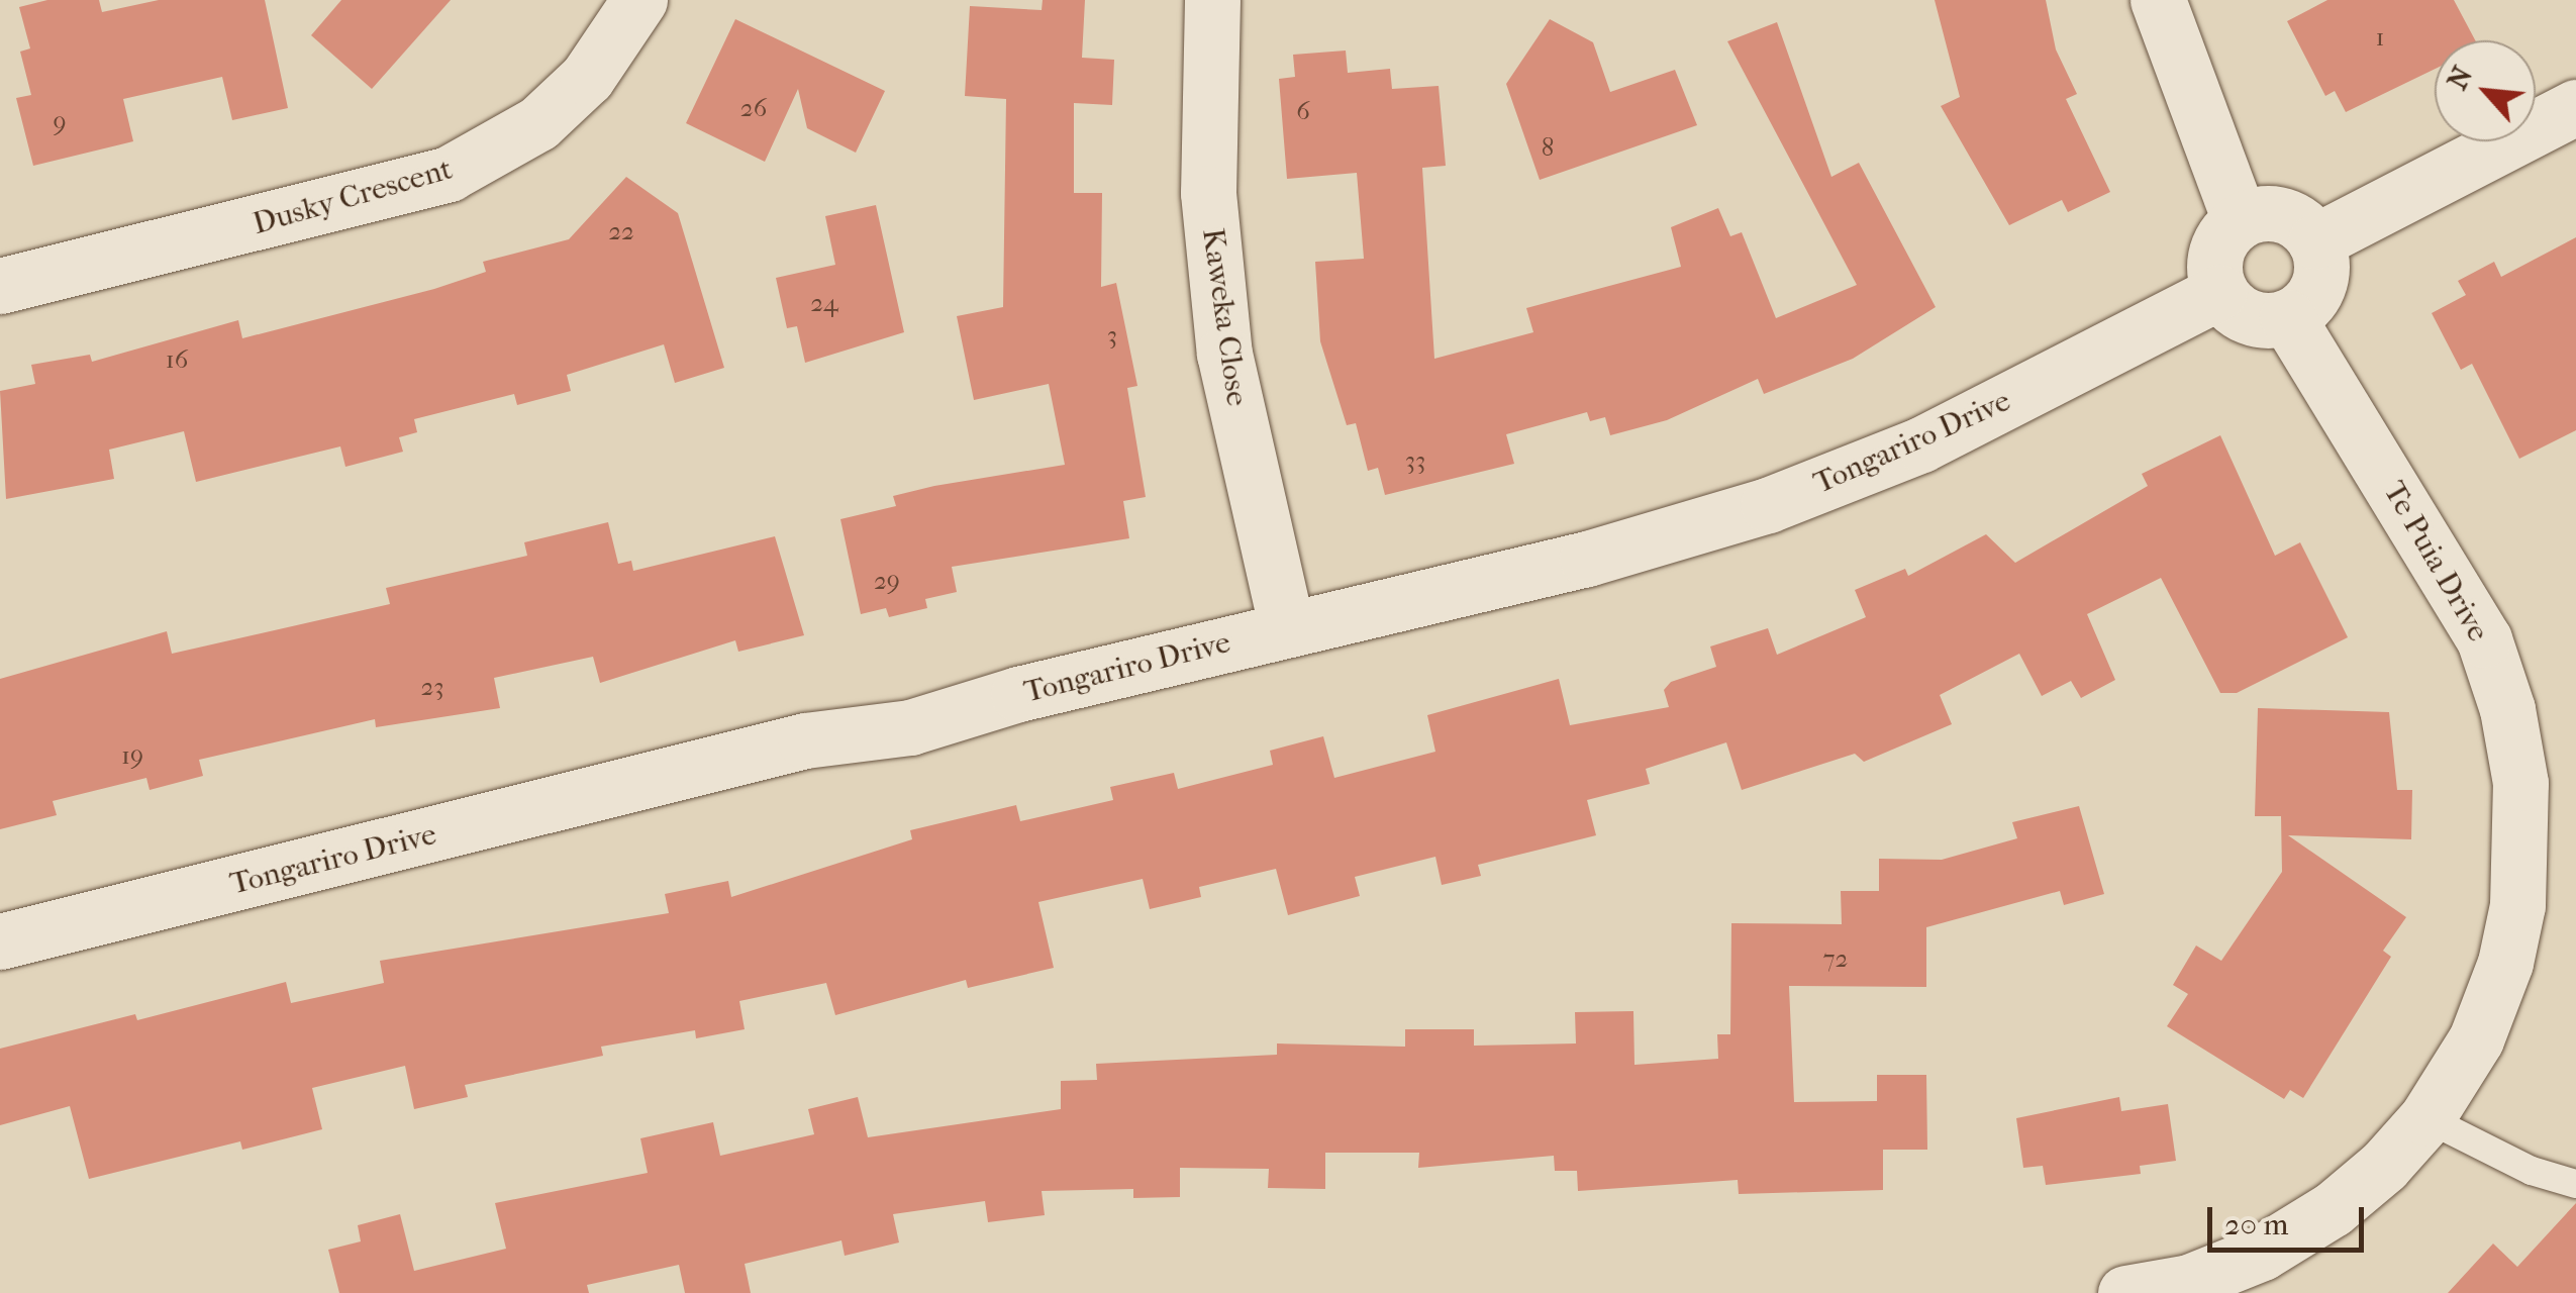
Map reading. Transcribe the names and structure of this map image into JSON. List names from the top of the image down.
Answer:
{
  "streets": {
    "street": [
      "Dusky Crescent",
      "Kaweka Close",
      "Tongariro Drive",
      "Te Puia Drive"
    ]
  },
  "crossings": [
    ["Kaweka Close", "Tongariro Drive"],
    ["Tongariro Drive", "Te Puia Drive"]
  ],
  "house_numbers": [
    "1",
    "26",
    "6",
    "9",
    "8",
    "22",
    "24",
    "3",
    "16",
    "33",
    "29",
    "23",
    "19",
    "72"
  ],
  "scale_bar": "20 m",
  "north": "top left"
}
